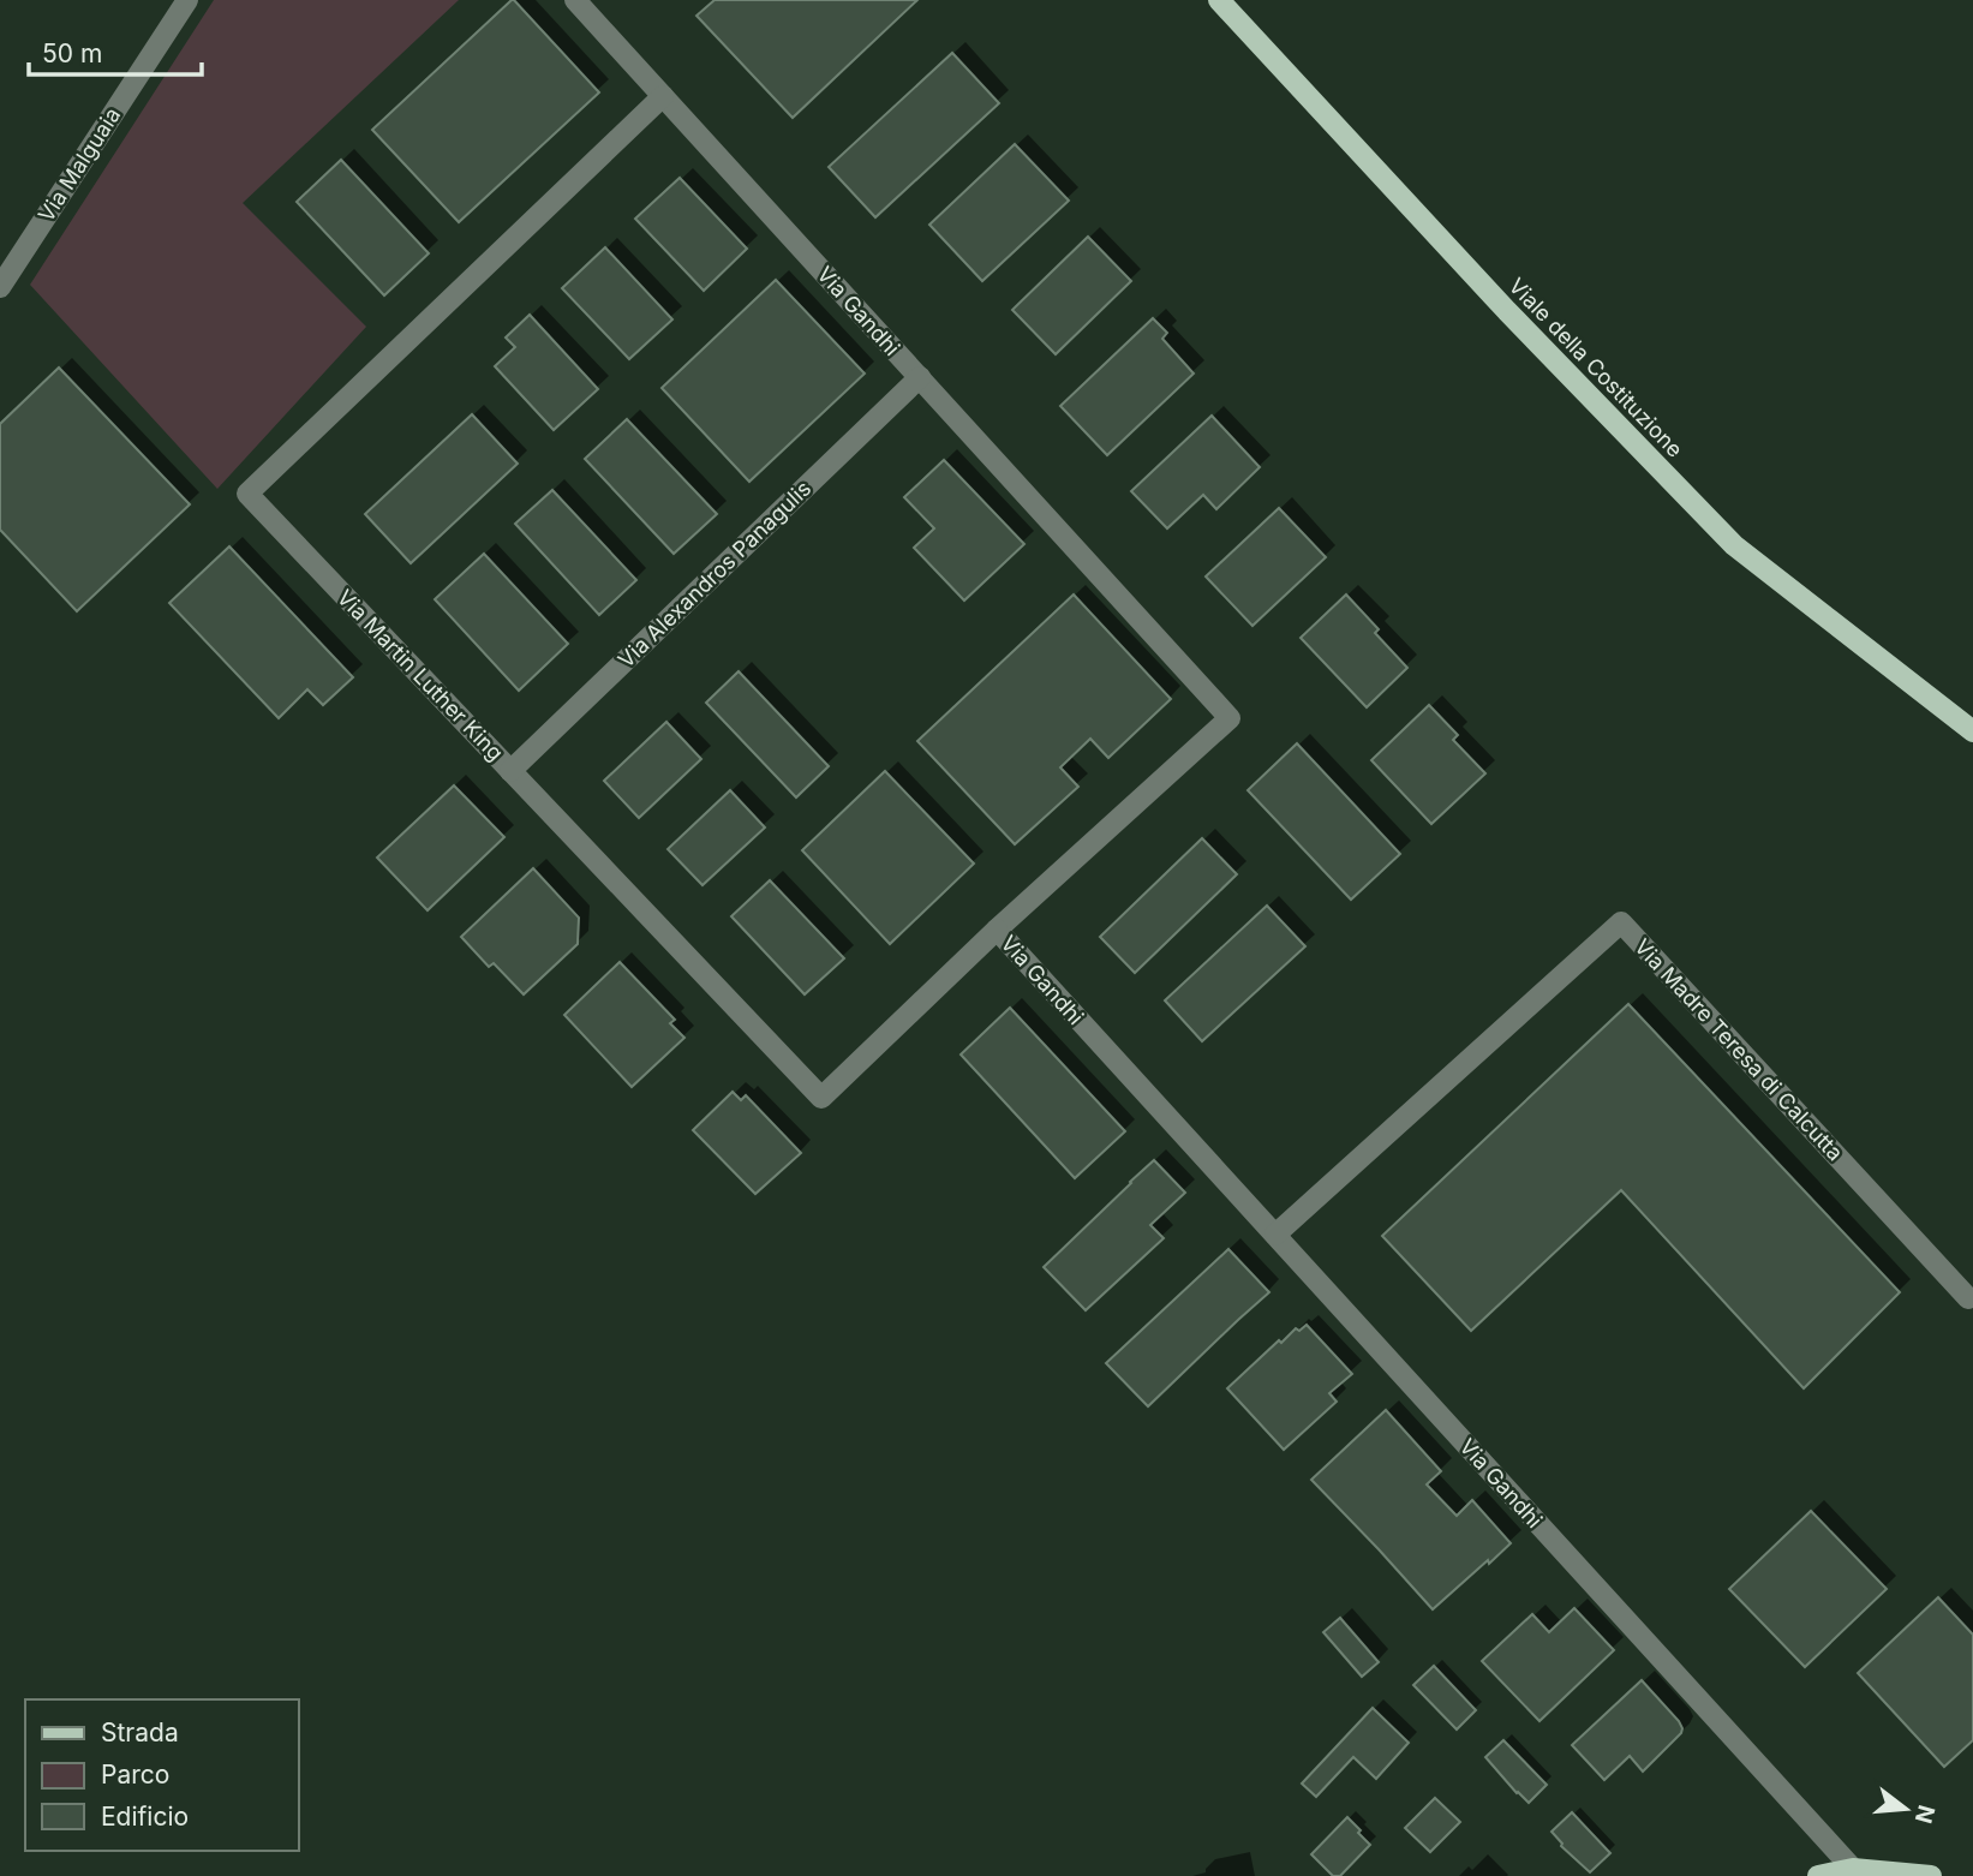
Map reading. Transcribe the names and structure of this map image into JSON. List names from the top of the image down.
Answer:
{
  "streets": {
    "main road": ["Viale della Costituzione"],
    "street": [
      "Via Malguaia",
      "Via Gandhi",
      "Via Alexandros Panagulis",
      "Via Martin Luther King",
      "Via Madre Teresa di Calcutta"
    ]
  },
  "crossings": [
    ["Via Gandhi", "Via Alexandros Panagulis"],
    ["Via Gandhi", "Via Martin Luther King"],
    ["Via Gandhi", "Via Madre Teresa di Calcutta"],
    ["Via Alexandros Panagulis", "Via Martin Luther King"]
  ],
  "legend": ["Strada", "Parco", "Edificio"],
  "scale_bar": "50 m",
  "north": "right"
}
